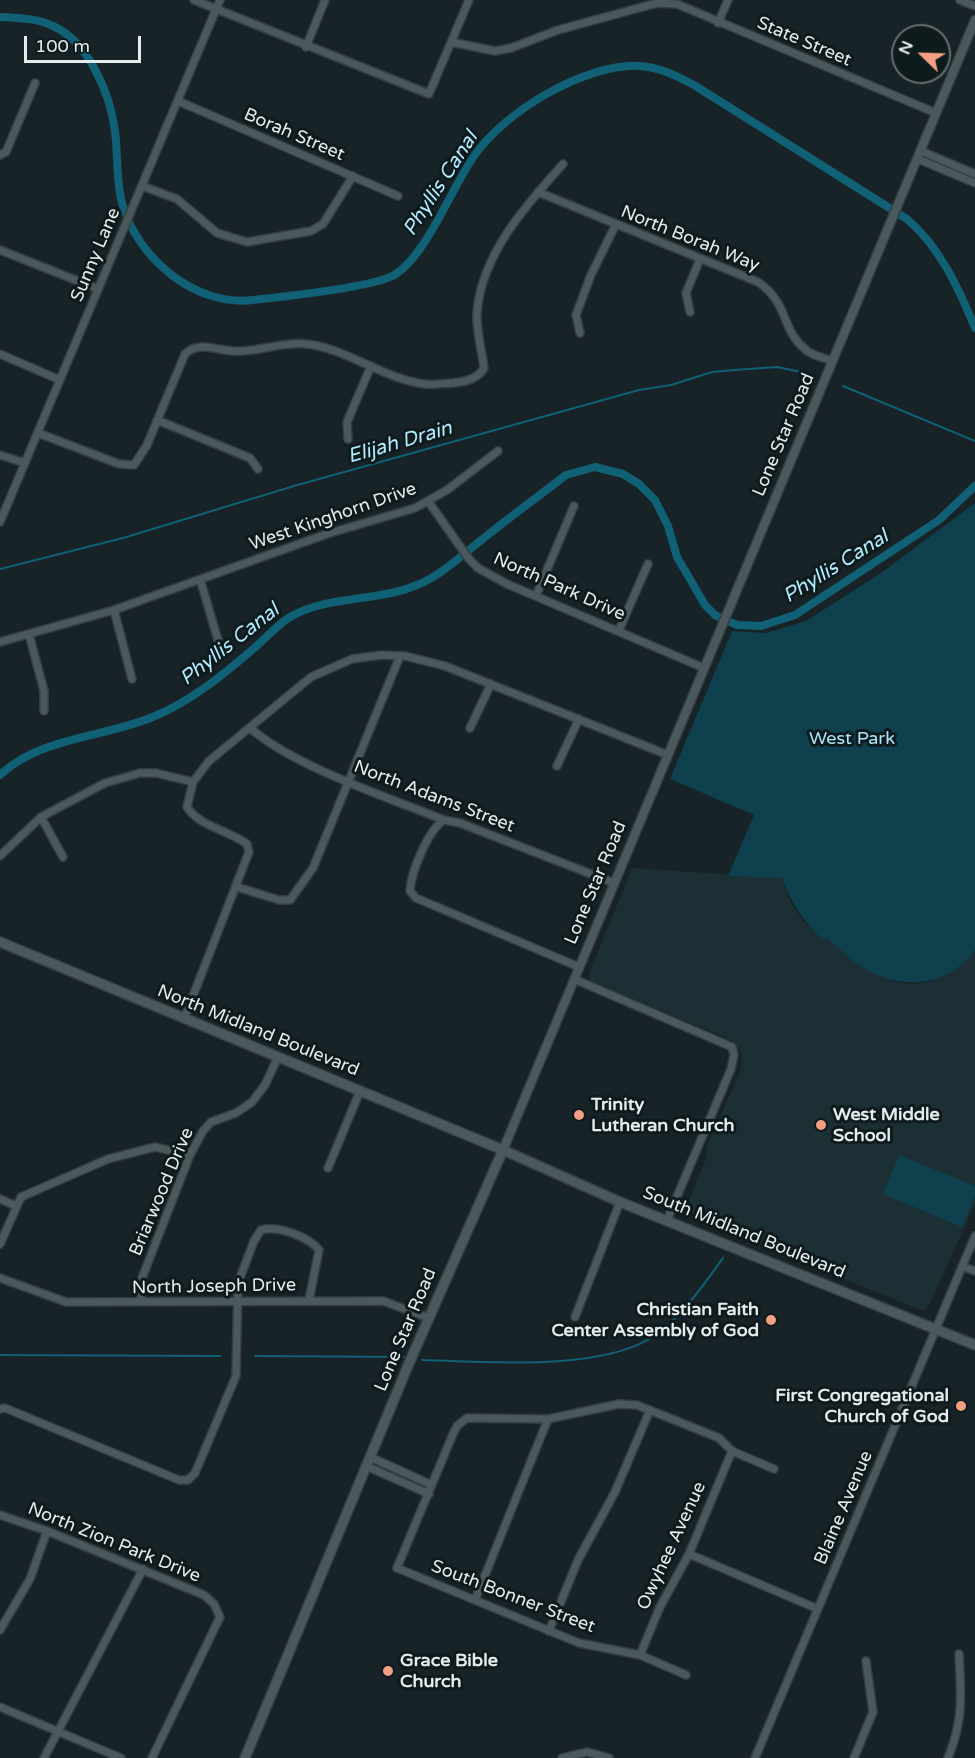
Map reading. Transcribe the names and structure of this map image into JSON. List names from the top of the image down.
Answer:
{
  "streets": {
    "main road": ["Lone Star Road", "North Midland Boulevard", "South Midland Boulevard"],
    "street": [
      "State Street",
      "Borah Street",
      "North Borah Way",
      "Sunny Lane",
      "West Kinghorn Drive",
      "North Park Drive",
      "North Adams Street",
      "Briarwood Drive",
      "North Joseph Drive",
      "Blaine Avenue",
      "North Zion Park Drive",
      "Owyhee Avenue",
      "South Bonner Street"
    ]
  },
  "crossings": [
    ["State Street", "Lone Star Road"],
    ["Borah Street", "Sunny Lane"],
    ["North Borah Way", "Lone Star Road"],
    ["Lone Star Road", "North Park Drive"],
    ["Lone Star Road", "North Adams Street"],
    ["Lone Star Road", "North Midland Boulevard"],
    ["Lone Star Road", "South Midland Boulevard"],
    ["Lone Star Road", "North Joseph Drive"],
    ["West Kinghorn Drive", "North Park Drive"],
    ["North Midland Boulevard", "Briarwood Drive"],
    ["North Midland Boulevard", "South Midland Boulevard"],
    ["Briarwood Drive", "North Joseph Drive"],
    ["South Midland Boulevard", "Blaine Avenue"],
    ["Owyhee Avenue", "South Bonner Street"]
  ],
  "water": ["Phyllis Canal", "Elijah Drain"],
  "parks": ["West Park"],
  "places": [
    "Trinity Lutheran Church",
    "West Middle School",
    "Christian Faith Center Assembly of God",
    "First Congregational Church of God",
    "Grace Bible Church"
  ],
  "scale_bar": "100 m",
  "north": "top left"
}
